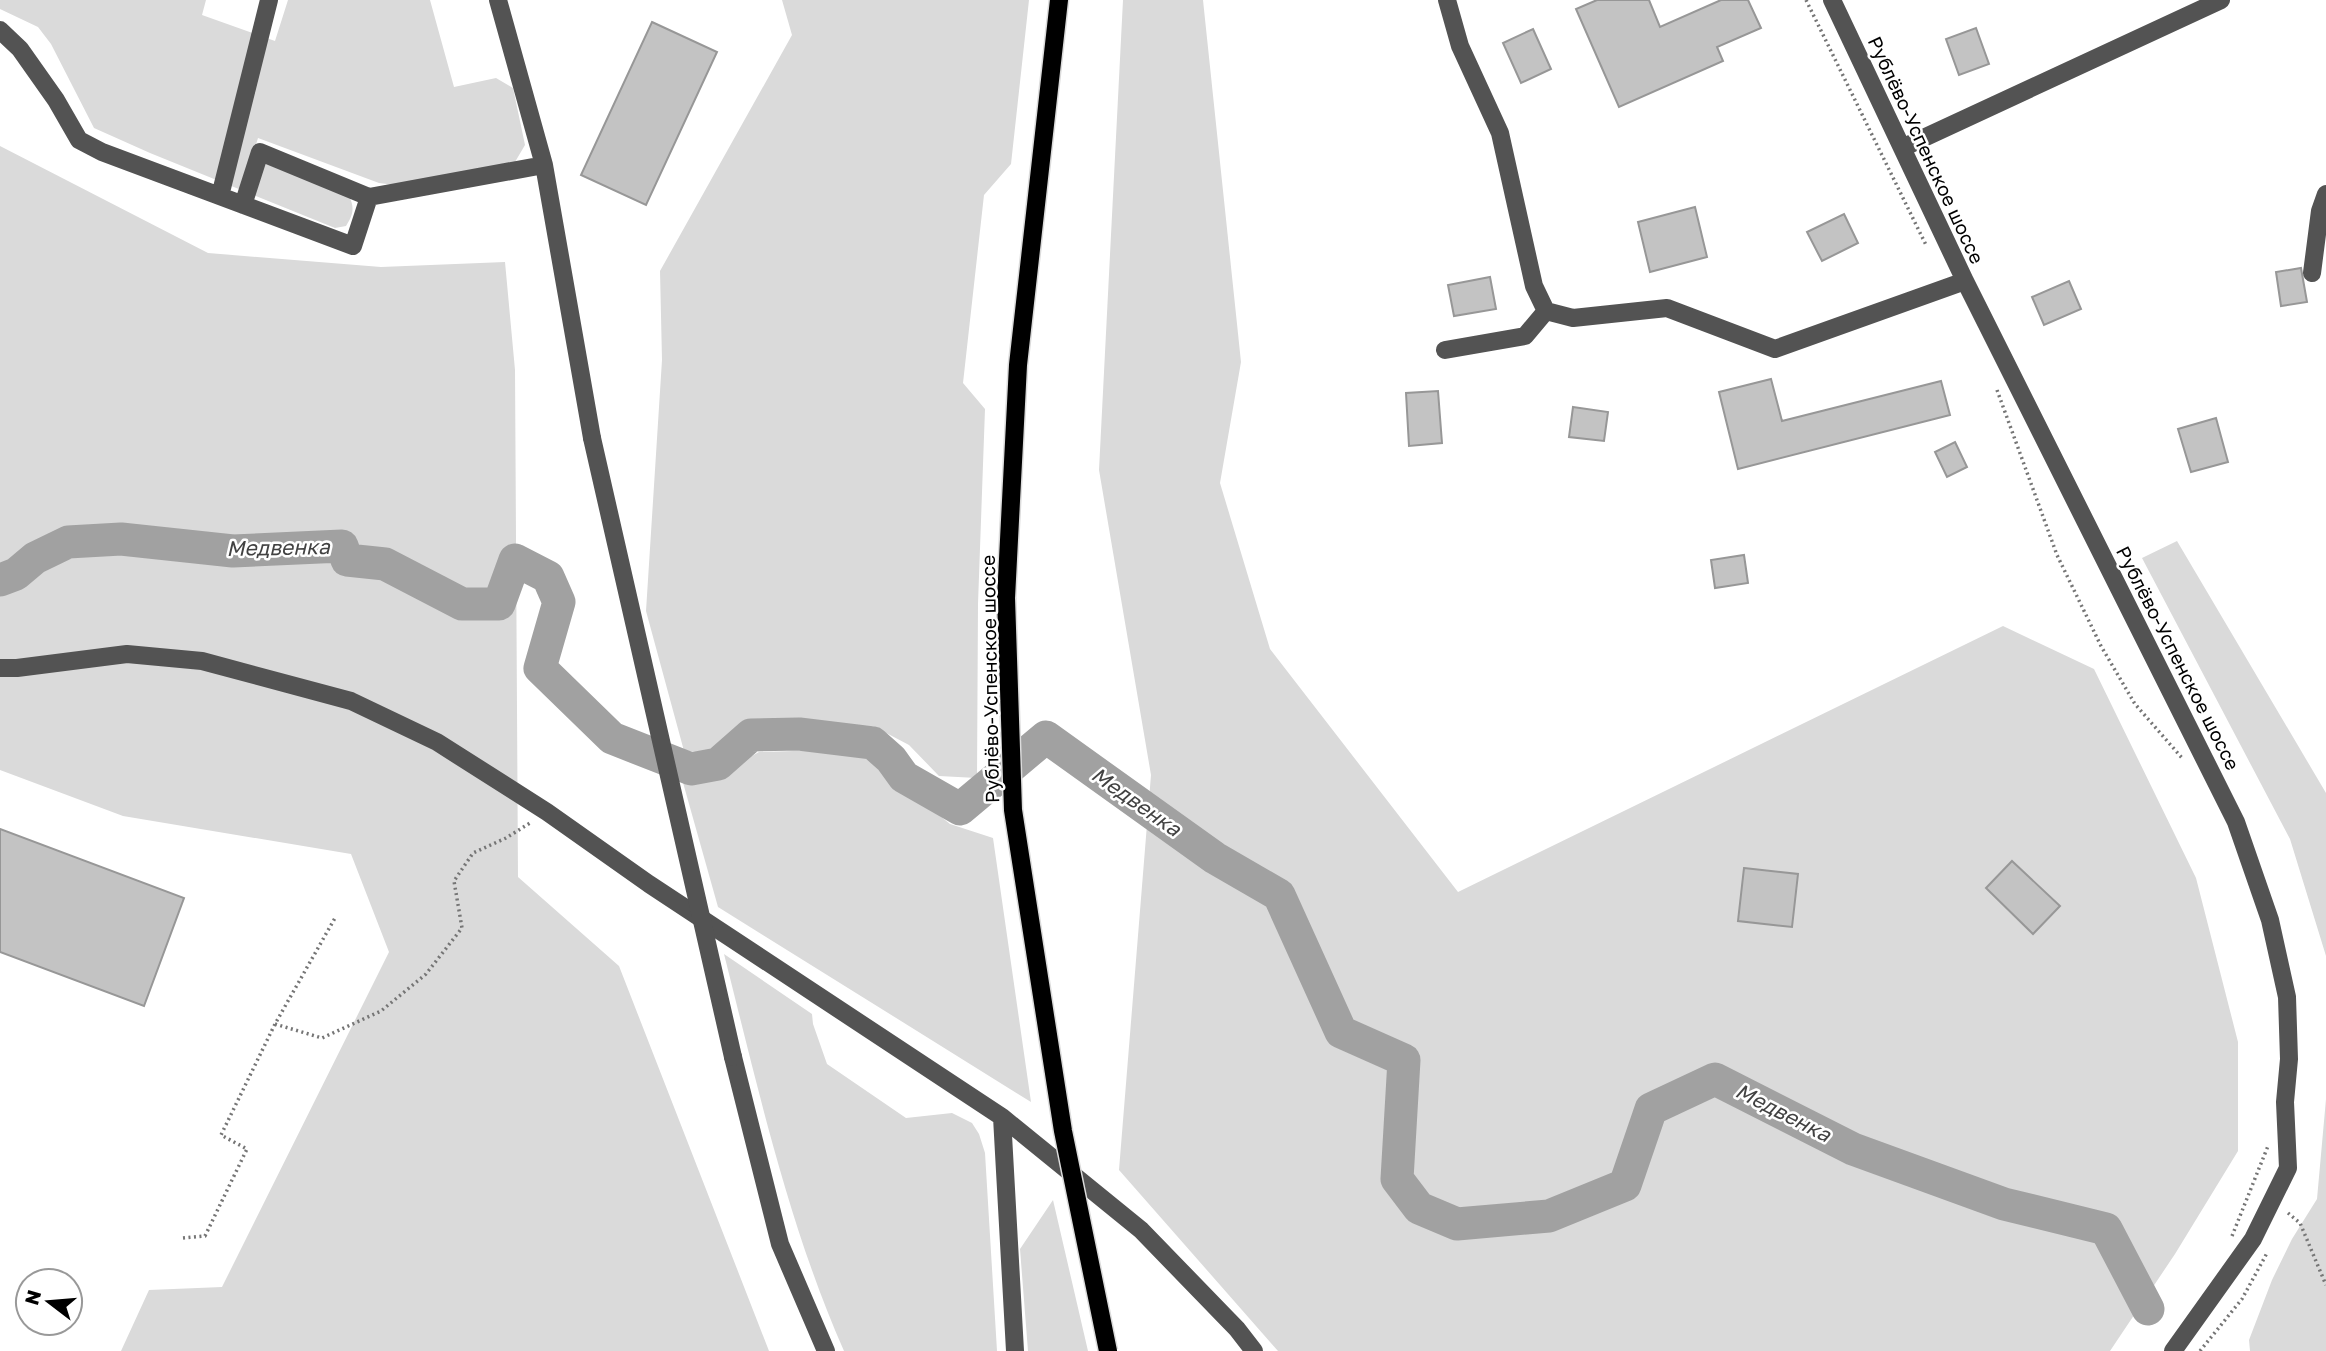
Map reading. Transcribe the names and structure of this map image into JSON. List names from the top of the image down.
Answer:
{
  "streets": {
    "main road": ["Рублёво-Успенское шоссе"]
  },
  "water": ["Медвенка"],
  "north": "left"
}
